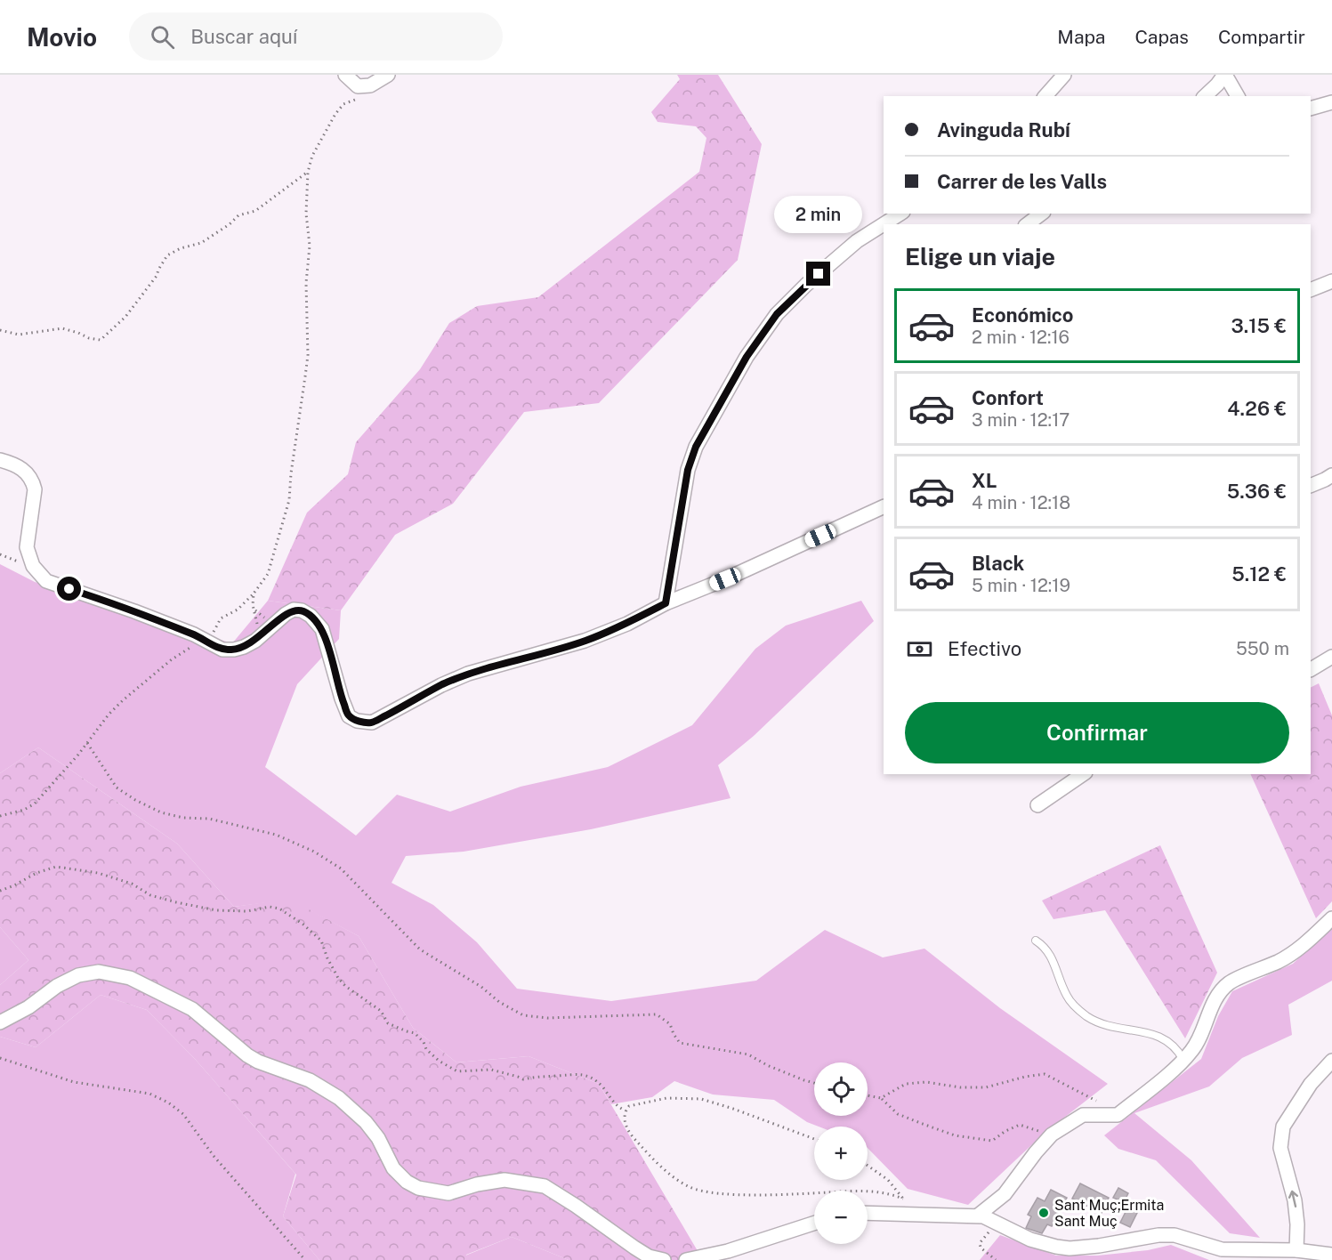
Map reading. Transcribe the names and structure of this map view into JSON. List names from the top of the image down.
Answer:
{
  "places": ["Sant Muç;Ermita Sant Muç"],
  "page": {
    "header": "Movio",
    "search": "Buscar aquí",
    "nav": ["Mapa", "Capas", "Compartir"],
    "banner": ["Avinguda Rubí", "Carrer de les Valls"],
    "bubble": "2 min",
    "heading": "Elige un viaje",
    "list": [
      {
        "name": "Económico",
        "note": "2 min · 12:16",
        "value": "3.15 €"
      },
      {
        "name": "Confort",
        "note": "3 min · 12:17",
        "value": "4.26 €"
      },
      {
        "name": "XL",
        "note": "4 min · 12:18",
        "value": "5.36 €"
      },
      {
        "name": "Black",
        "note": "5 min · 12:19",
        "value": "5.12 €"
      }
    ],
    "pay": ["Efectivo", "550 m"],
    "buttons": "Confirmar",
    "map_buttons": ["+", "−"]
  }
}
